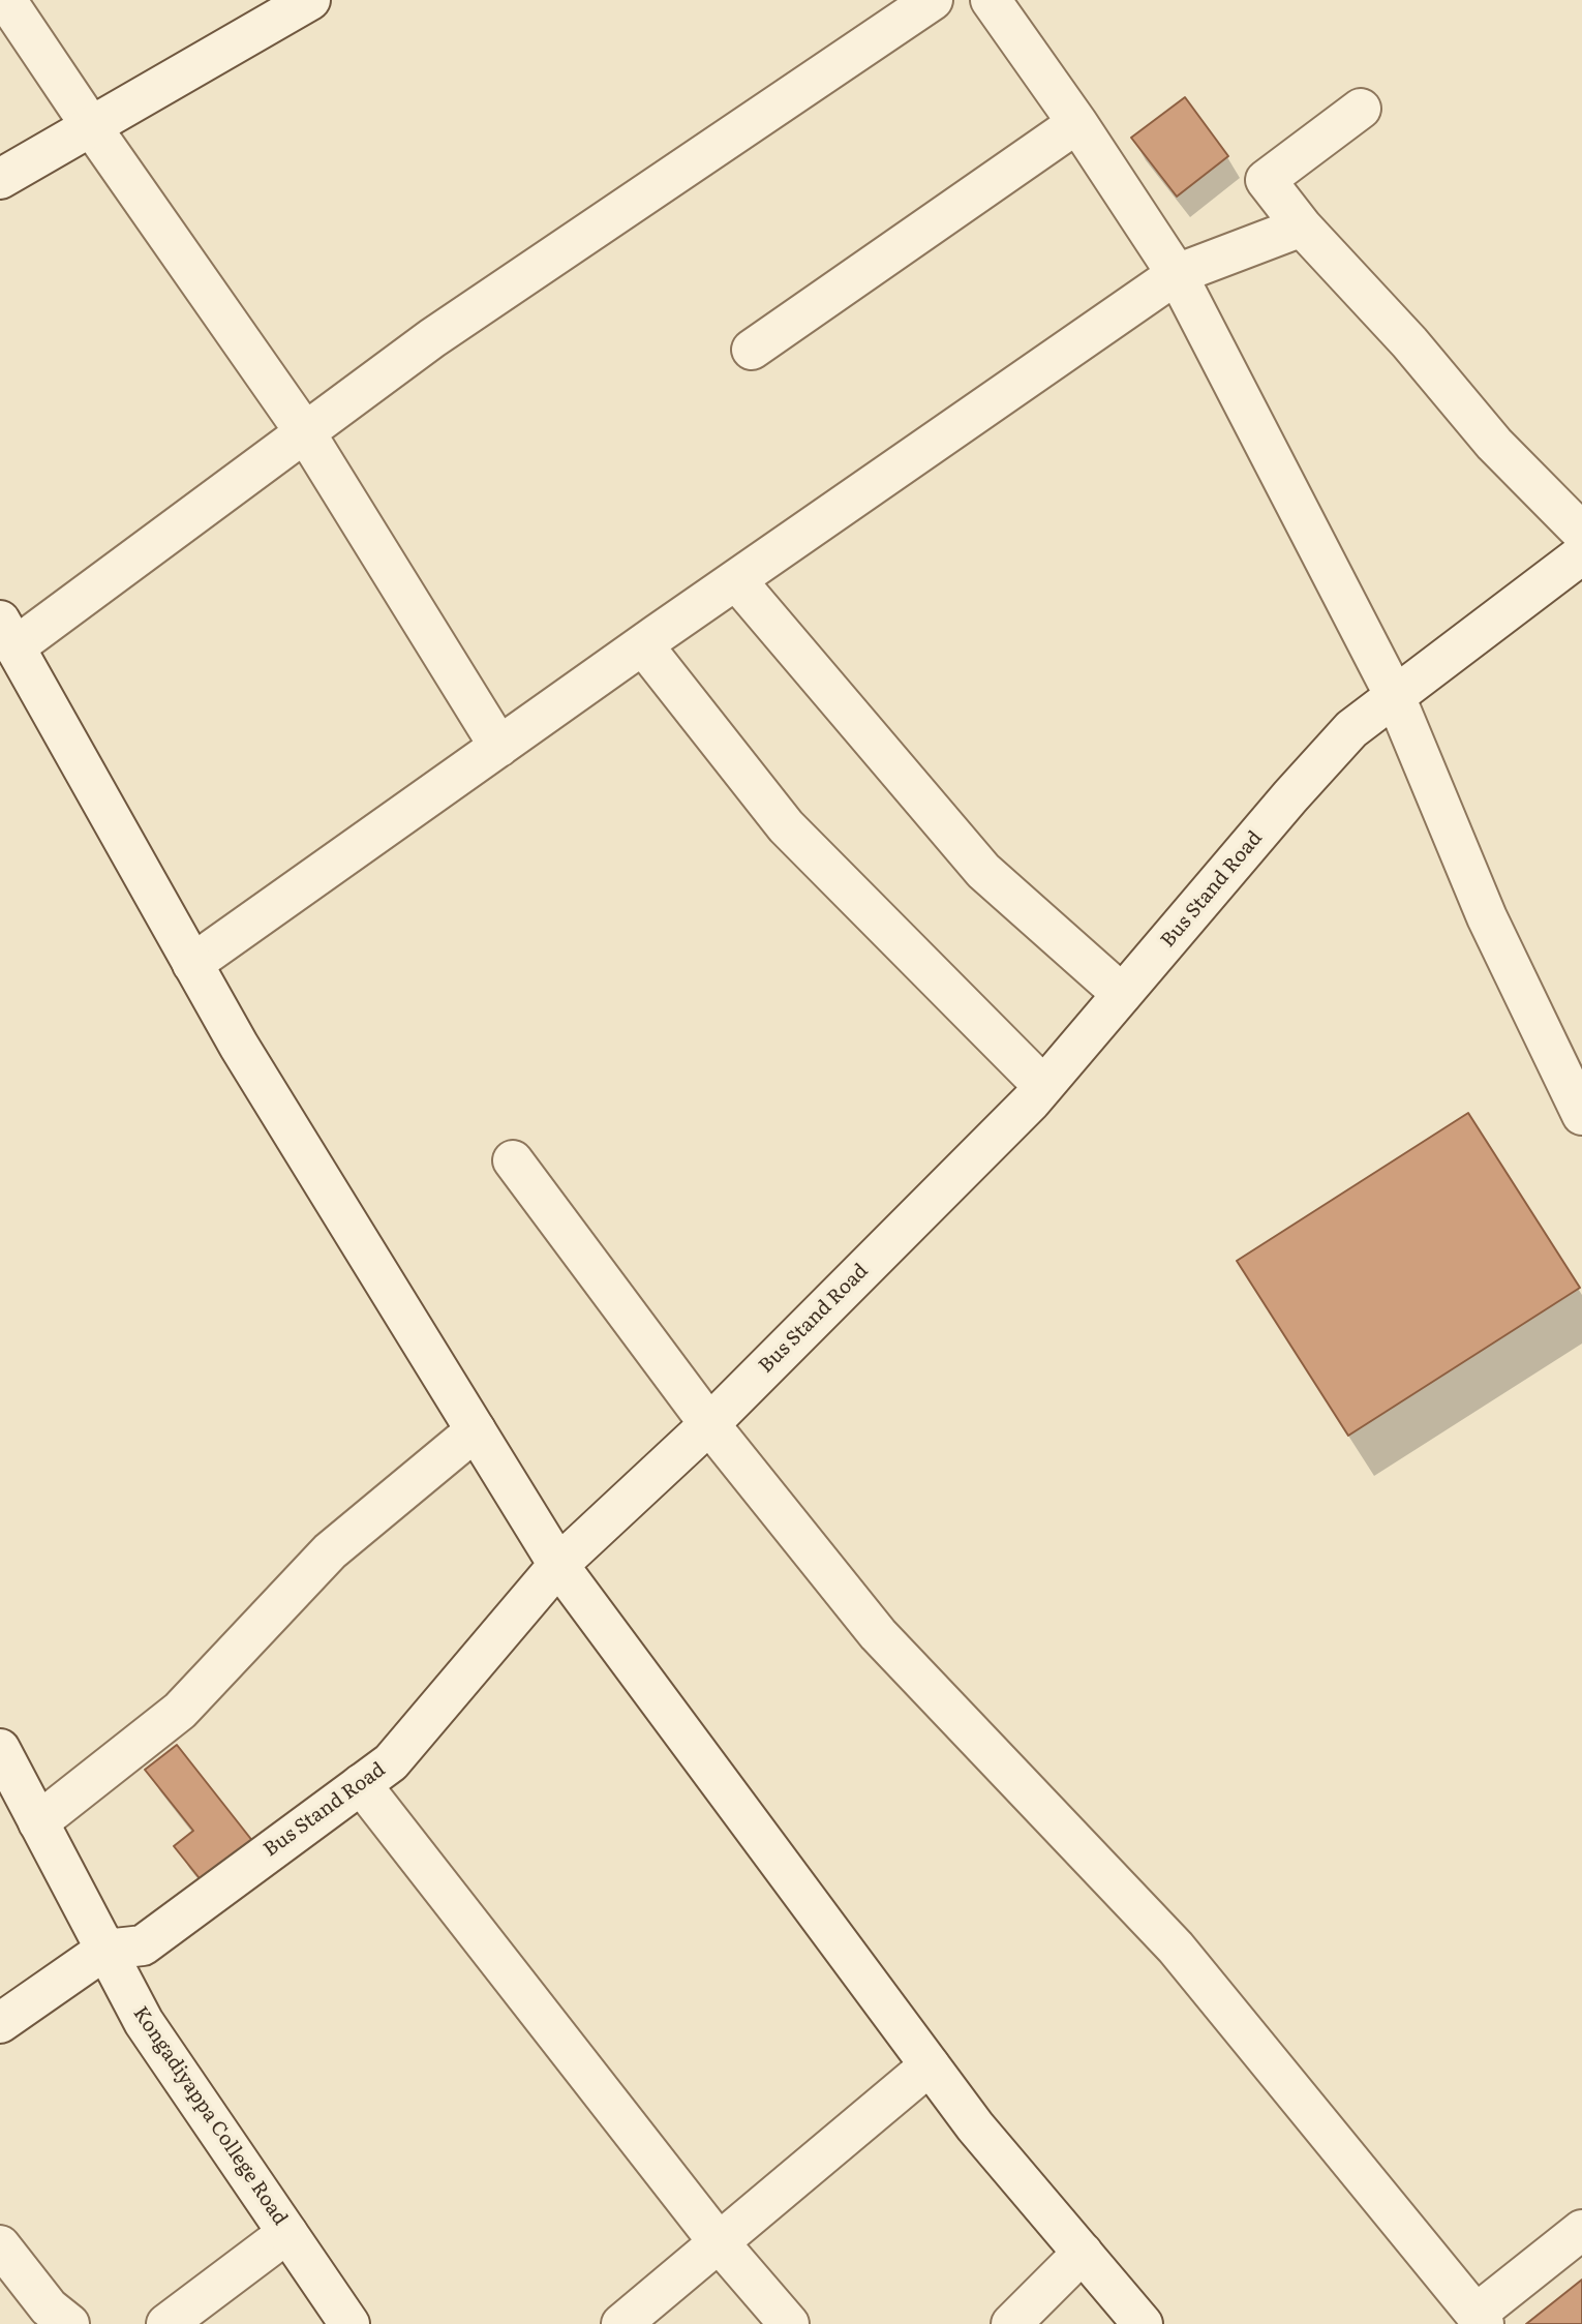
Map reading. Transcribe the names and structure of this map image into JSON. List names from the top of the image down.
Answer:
{
  "streets": {
    "street": ["Bus Stand Road", "Kongadiyappa College Road"]
  },
  "crossings": [
    ["Bus Stand Road", "Kongadiyappa College Road"]
  ]
}
